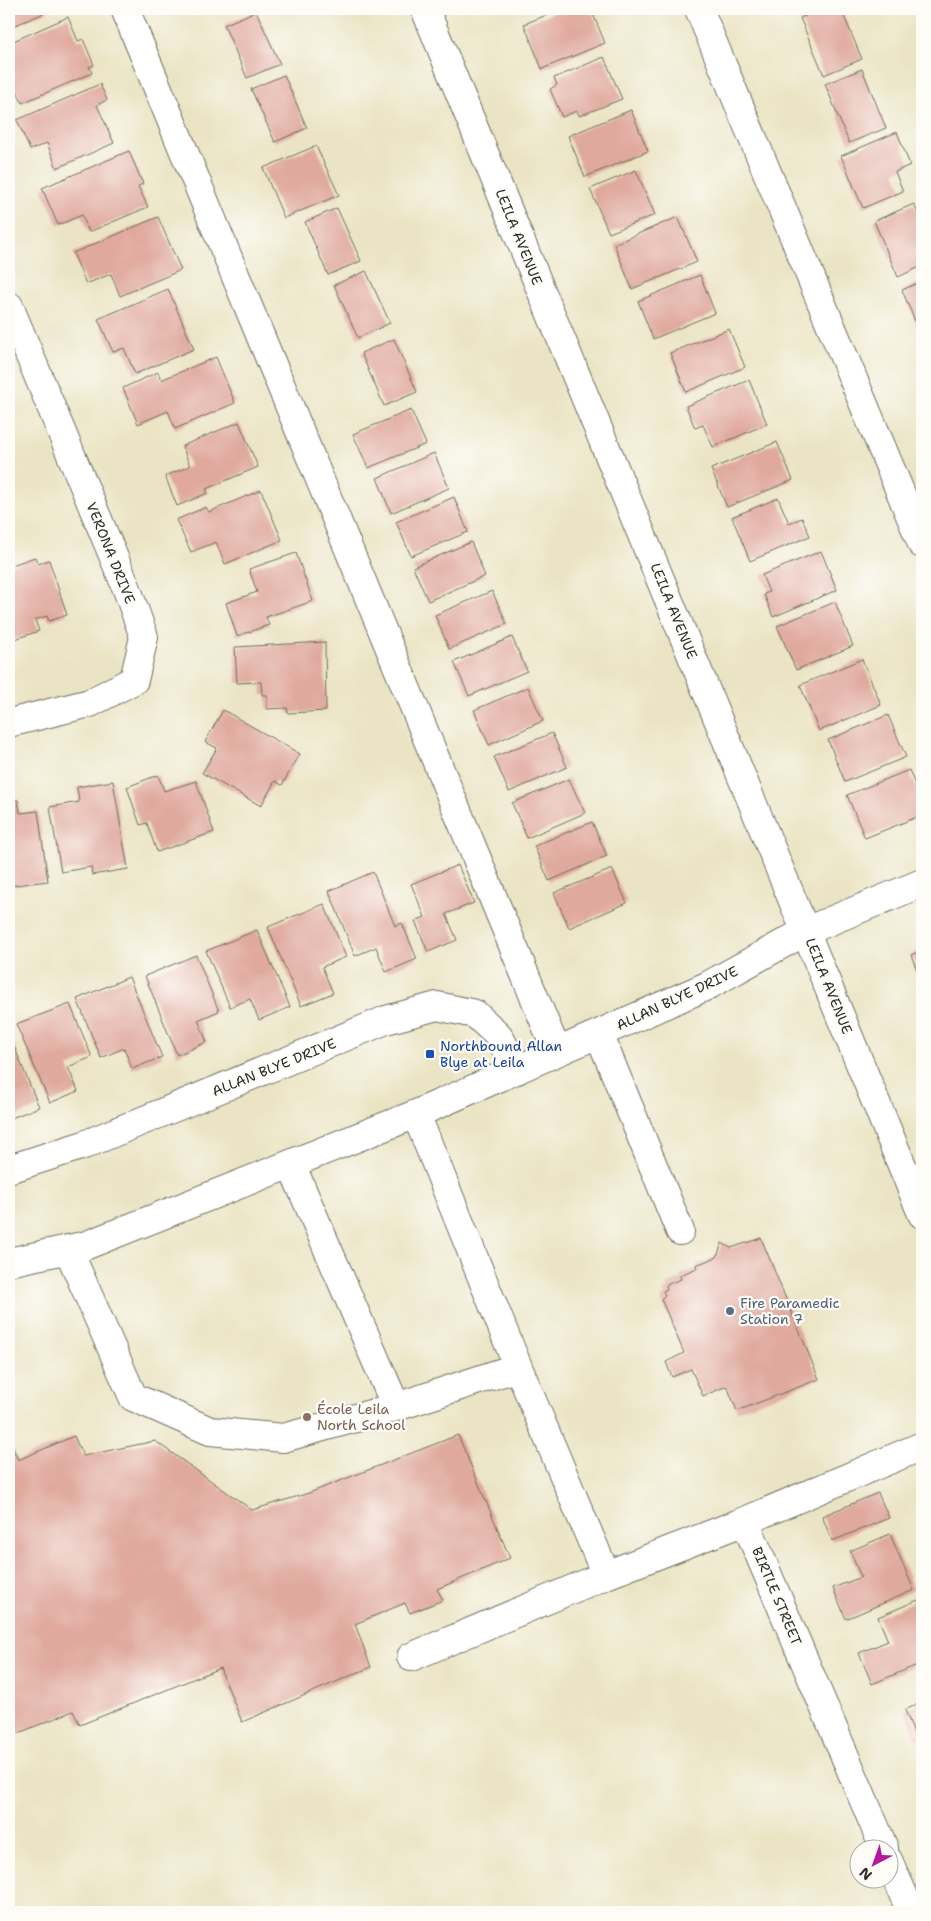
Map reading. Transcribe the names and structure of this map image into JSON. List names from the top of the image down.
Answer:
{
  "streets": {
    "street": [
      "LEILA AVENUE",
      "VERONA DRIVE",
      "ALLAN BLYE DRIVE",
      "BIRTLE STREET"
    ]
  },
  "crossings": [
    ["LEILA AVENUE", "ALLAN BLYE DRIVE"]
  ],
  "places": {
    "transit": ["Northbound Allan Blye at Leila"],
    "other": ["Fire Paramedic Station 7", "École Leila North School"]
  },
  "north": "bottom left"
}
